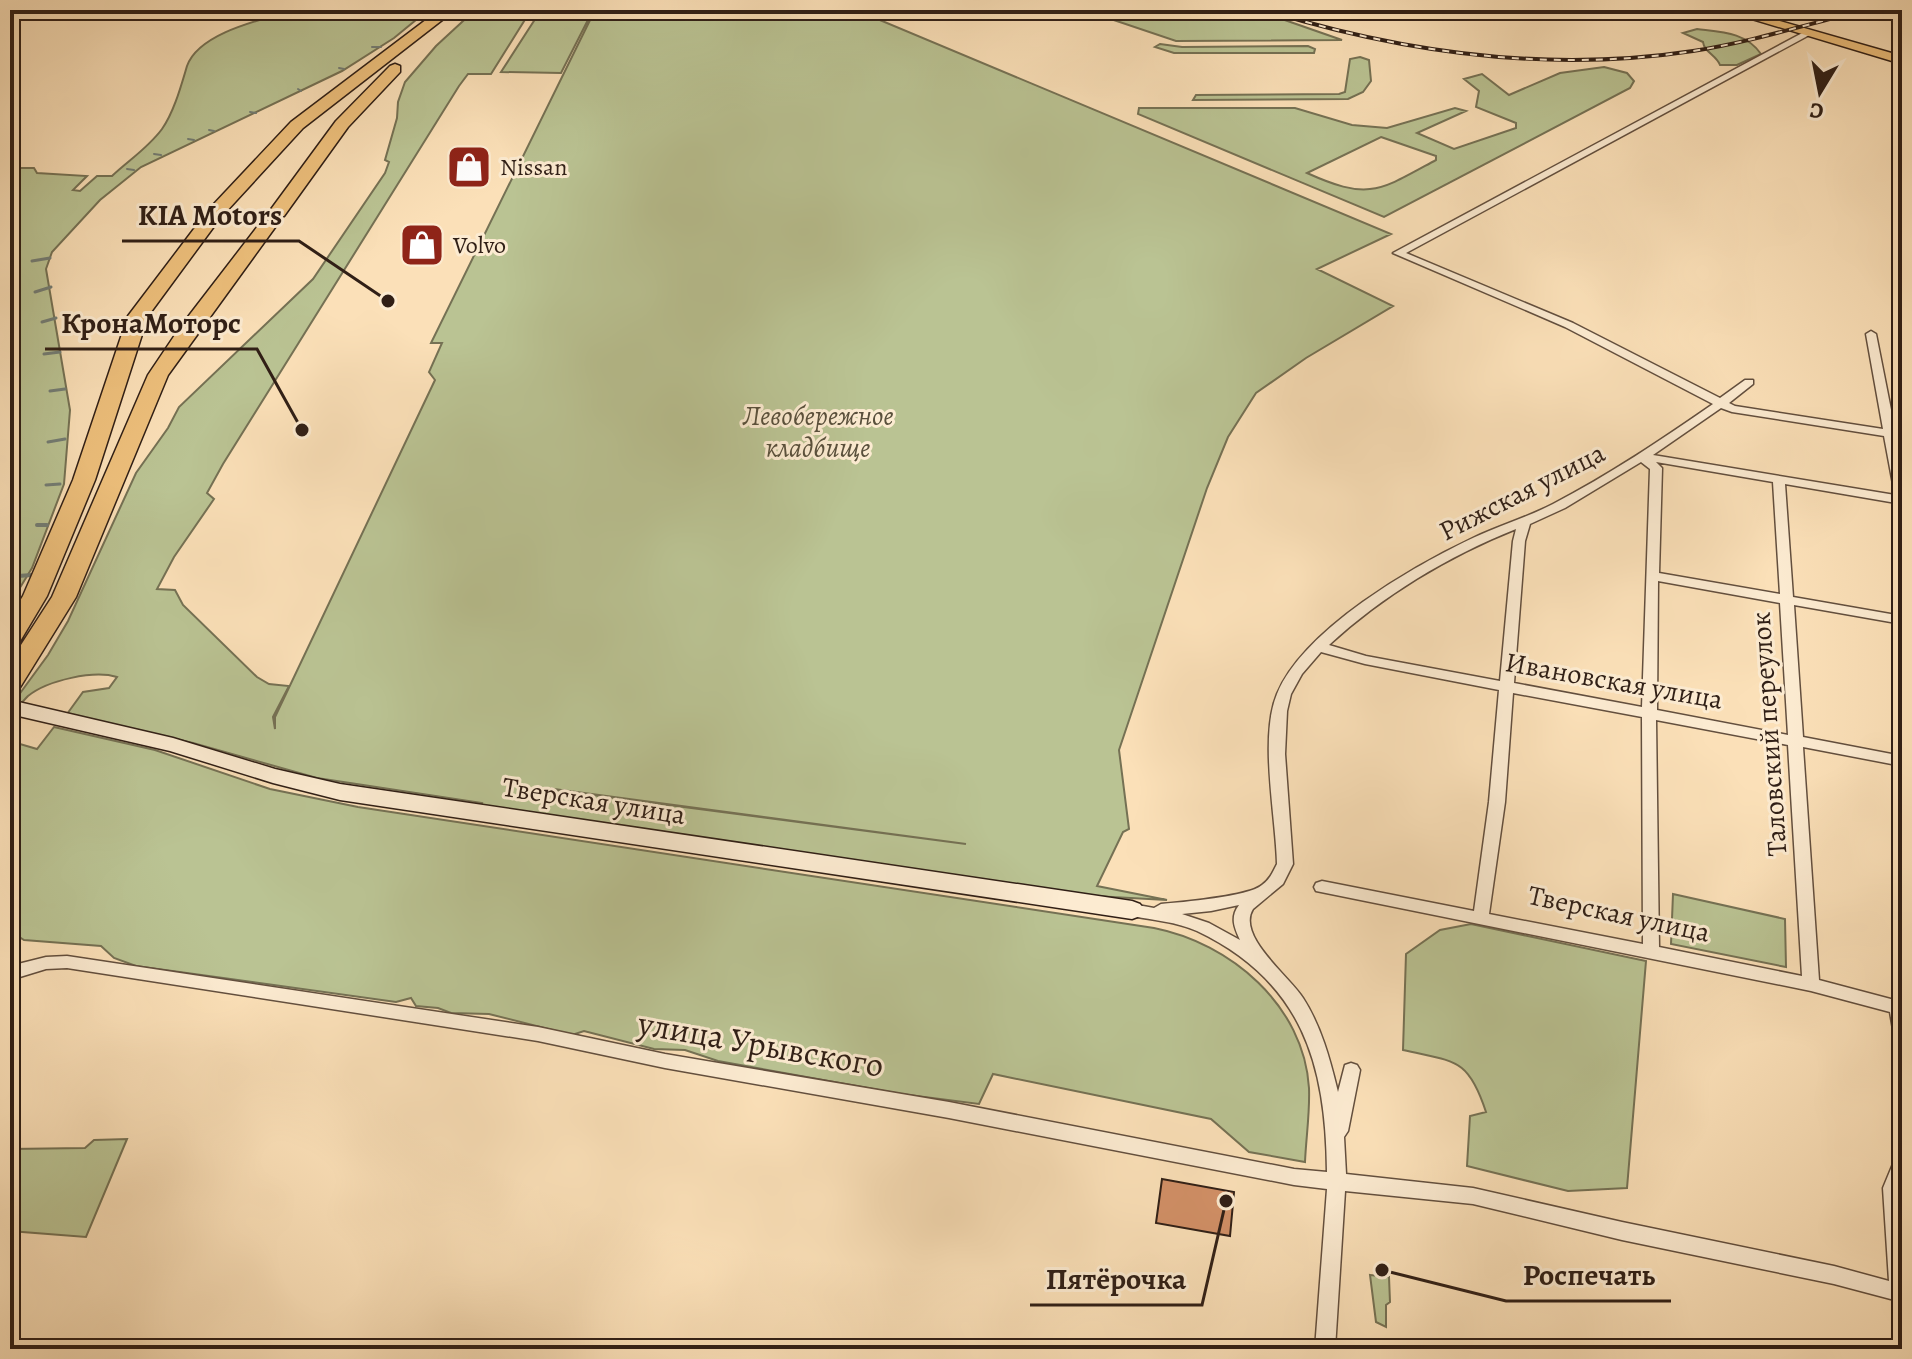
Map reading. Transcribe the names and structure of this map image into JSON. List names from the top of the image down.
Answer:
{
  "streets": {
    "street": [
      "Рижская улица",
      "Ивановская улица",
      "Таловский переулок",
      "Тверская улица",
      "улица Урывского"
    ]
  },
  "crossings": [
    ["Рижская улица", "Ивановская улица"],
    ["Ивановская улица", "Таловский переулок"],
    ["Таловский переулок", "Тверская улица"]
  ],
  "parks": ["Левобережное кладбище"],
  "places": {
    "shop": ["Nissan", "Volvo"],
    "other": [
      "KIA Motors",
      "КронаМоторс",
      "Пятёрочка",
      "Роспечать"
    ]
  },
  "north": "bottom"
}
